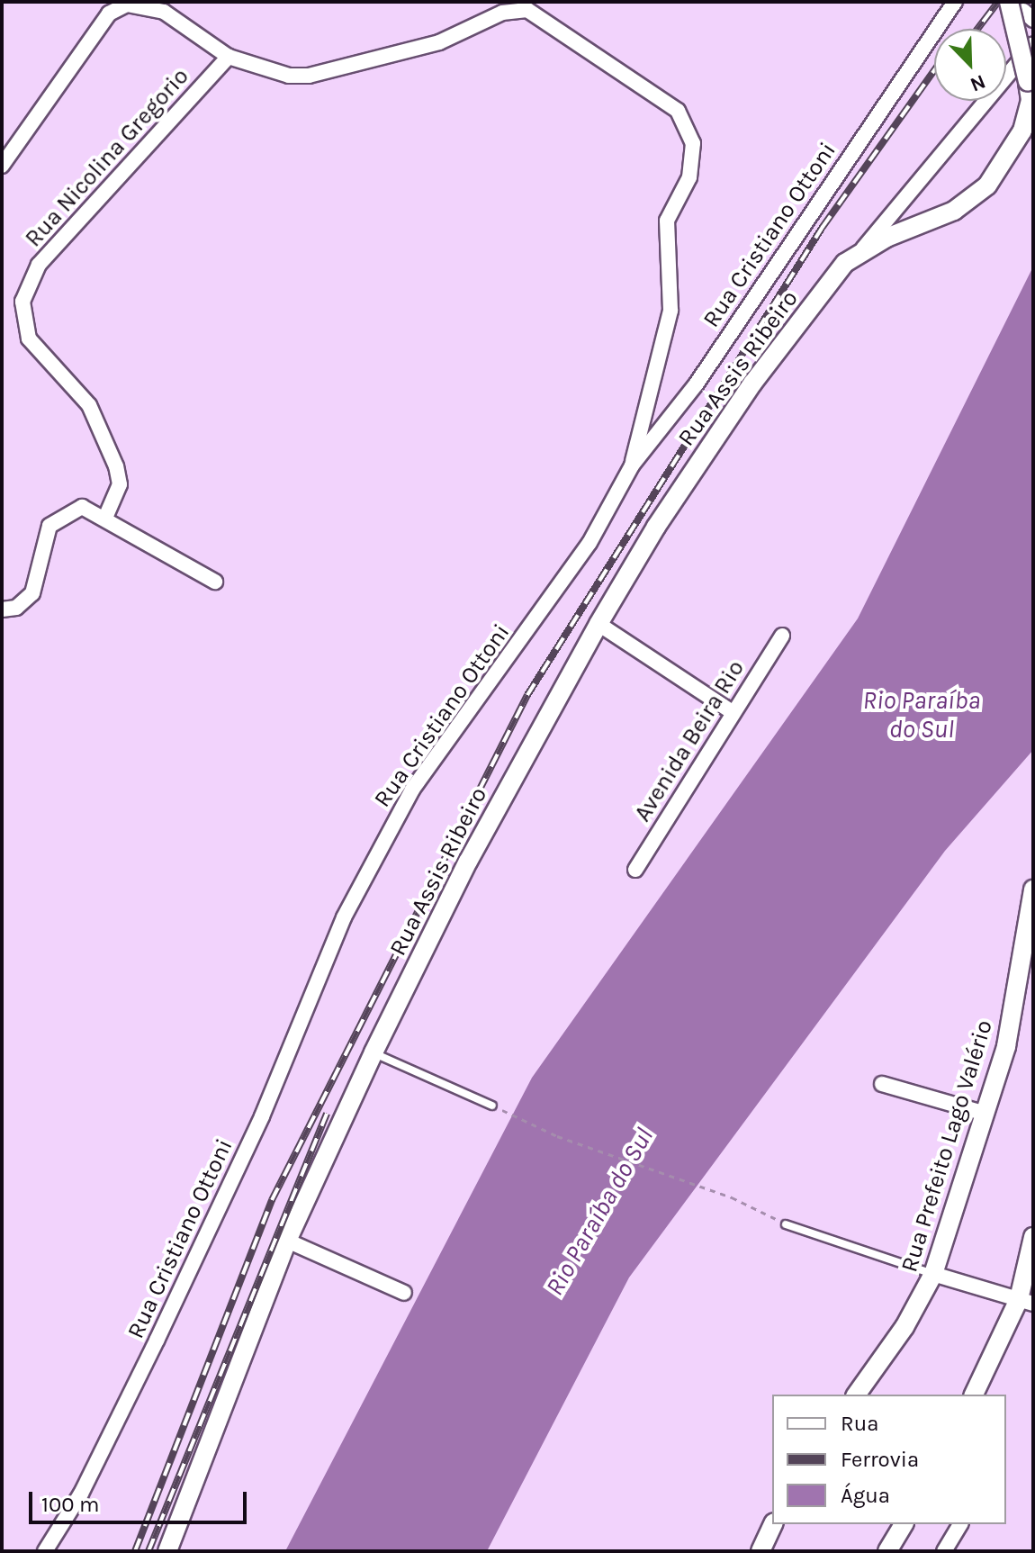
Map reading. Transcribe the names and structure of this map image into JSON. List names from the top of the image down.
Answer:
{
  "streets": {
    "street": [
      "Rua Nicolina Gregorio",
      "Rua Cristiano Ottoni",
      "Rua Assis Ribeiro",
      "Avenida Beira Rio",
      "Rua Prefeito Lago Valério"
    ]
  },
  "water": ["Rio Paraíba do Sul"],
  "legend": ["Rua", "Ferrovia", "Água"],
  "scale_bar": "100 m",
  "north": "bottom right"
}
